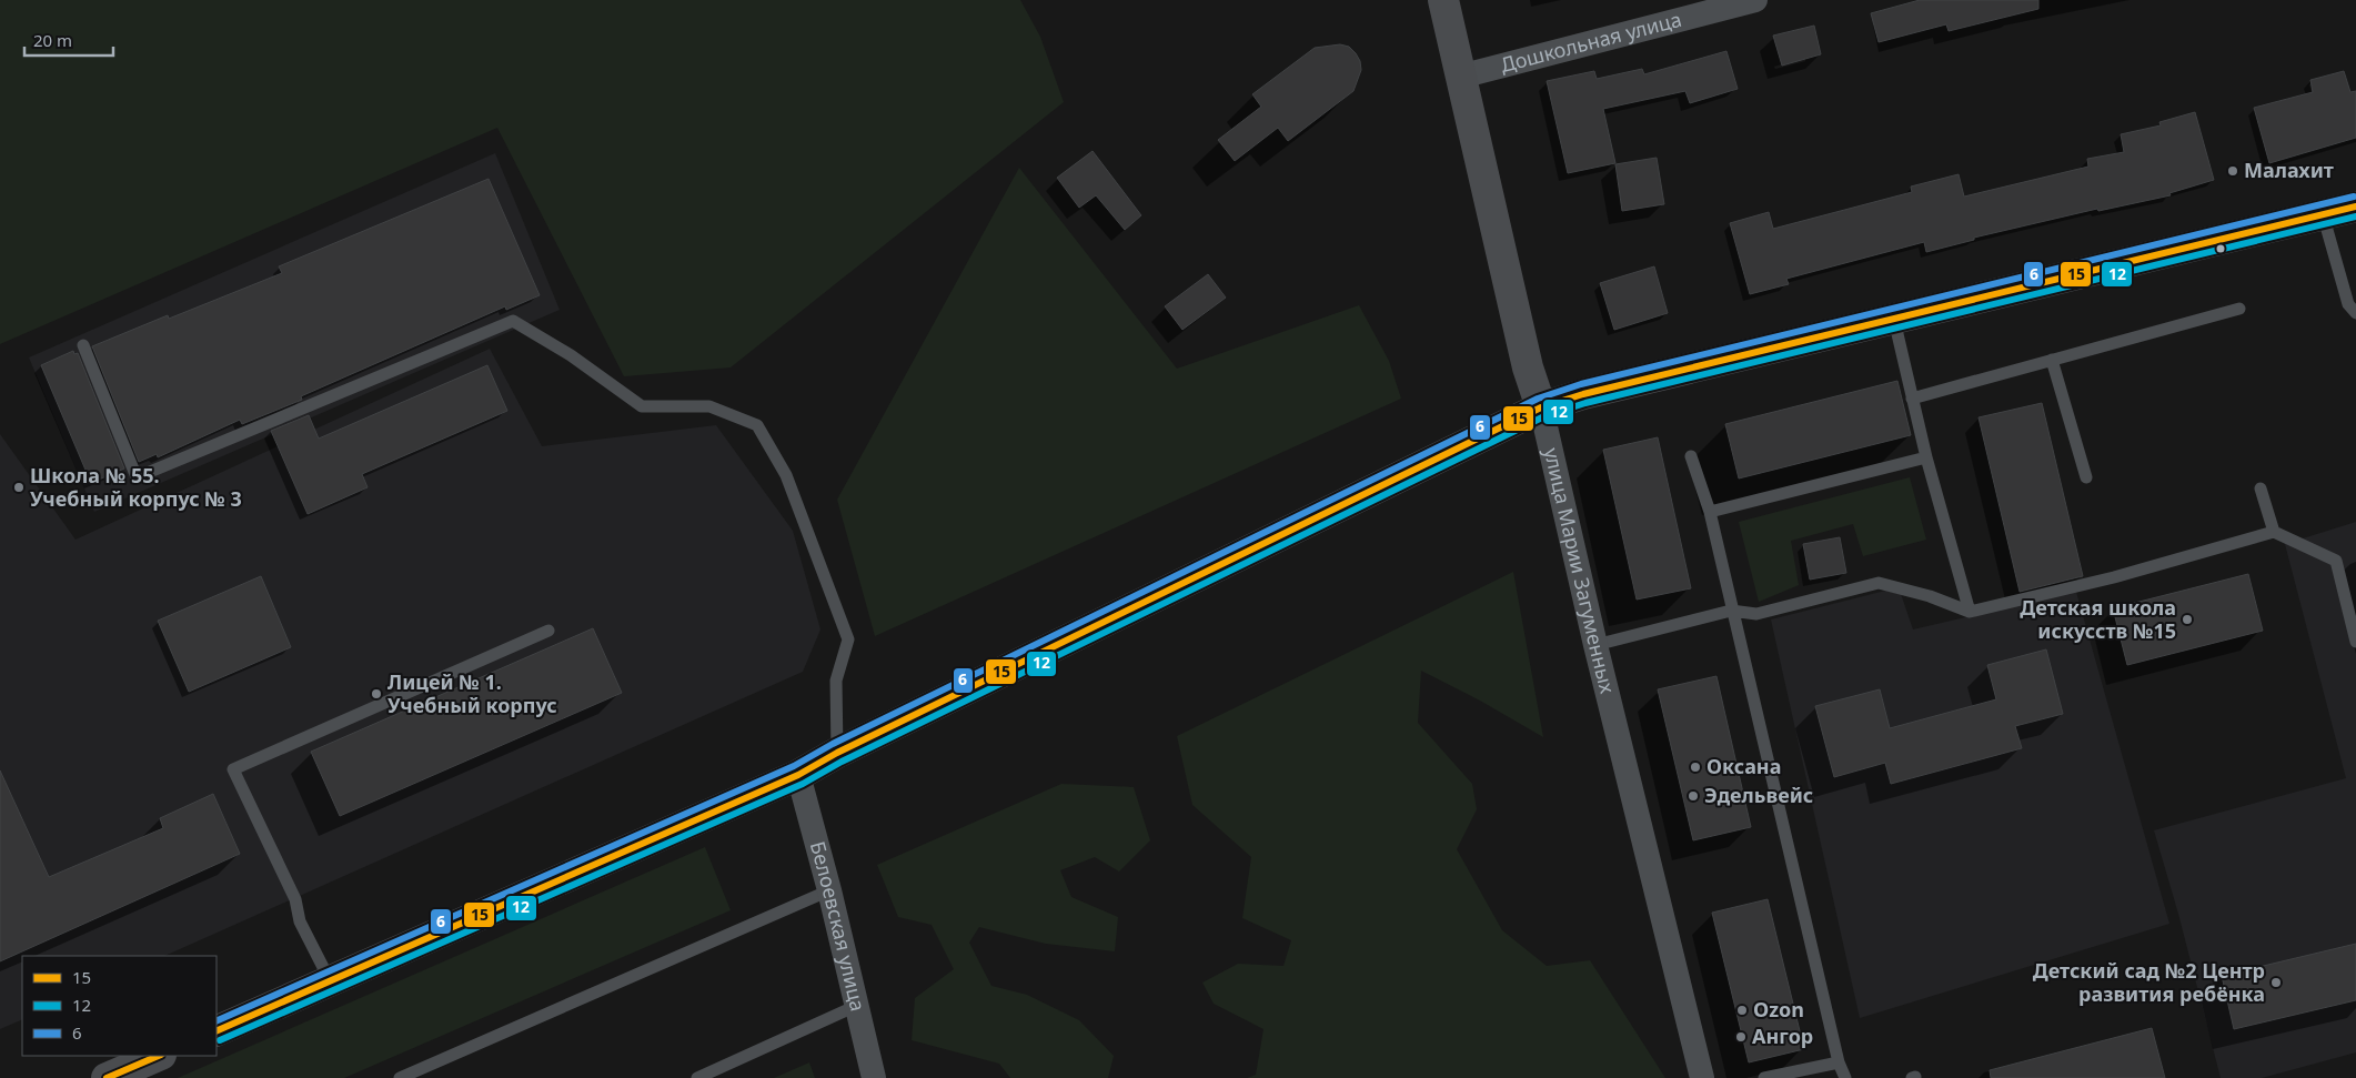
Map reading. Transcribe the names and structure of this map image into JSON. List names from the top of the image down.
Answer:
{
  "streets": {
    "main road": ["улица Марии Загуменных"],
    "street": ["Дошкольная улица", "Белоевская улица"]
  },
  "crossings": [
    ["Дошкольная улица", "улица Марии Загуменных"]
  ],
  "places": [
    "Малахит",
    "Школа № 55. Учебный корпус № 3",
    "Детская школа искусств №15",
    "Лицей № 1. Учебный корпус",
    "Оксана",
    "Эдельвейс",
    "Детский сад №2 Центр развития ребёнка",
    "Ozon",
    "Ангор"
  ],
  "lines": ["transit line 6", "transit line 15", "transit line 12"],
  "legend": ["15", "12", "6"],
  "scale_bar": "20 m"
}
